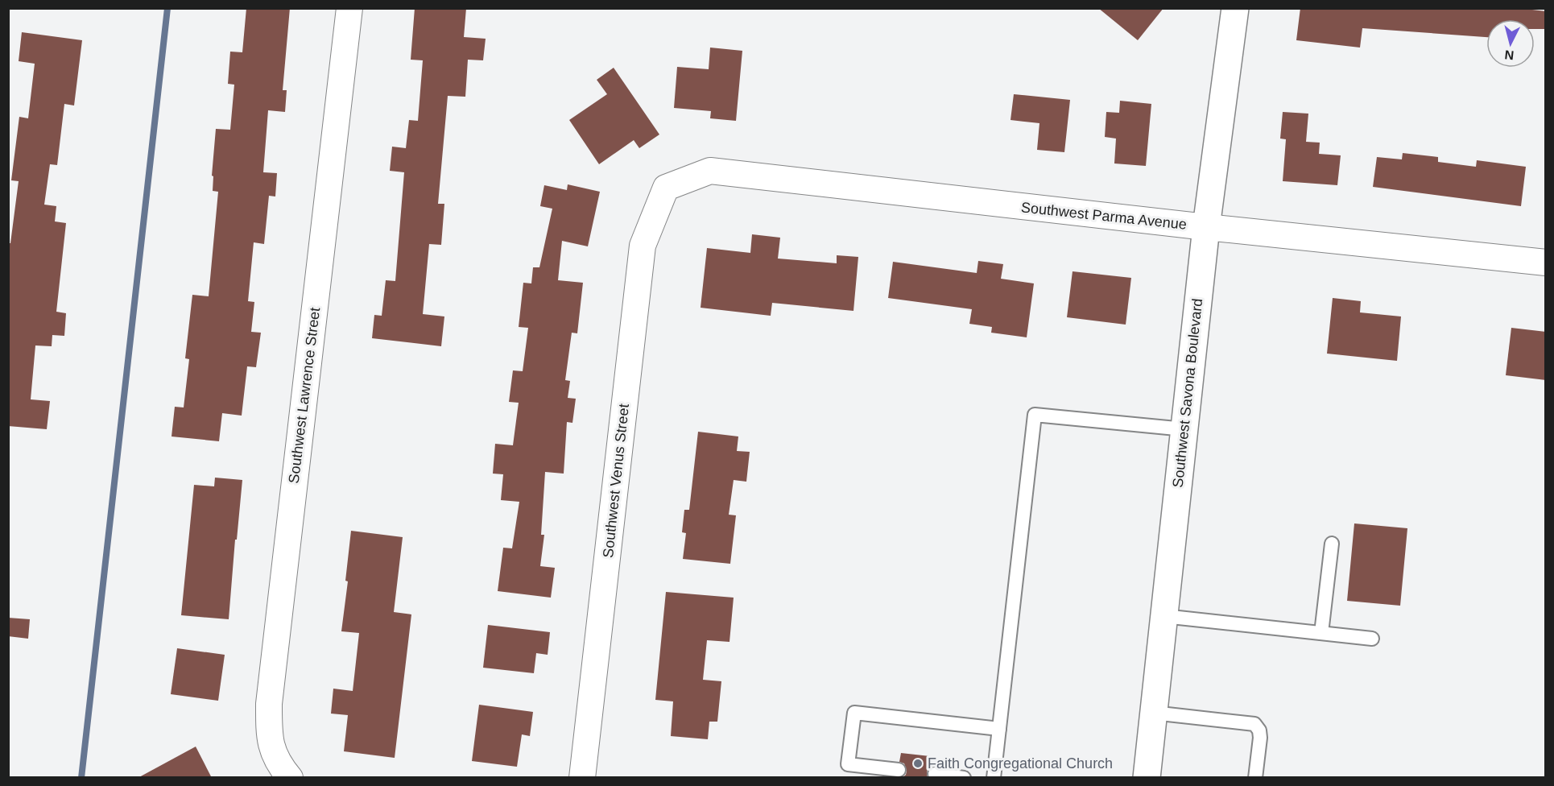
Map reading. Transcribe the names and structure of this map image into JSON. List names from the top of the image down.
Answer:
{
  "streets": {
    "street": [
      "Southwest Parma Avenue",
      "Southwest Savona Boulevard",
      "Southwest Lawrence Street",
      "Southwest Venus Street"
    ]
  },
  "crossings": [
    ["Southwest Parma Avenue", "Southwest Savona Boulevard"],
    ["Southwest Parma Avenue", "Southwest Venus Street"]
  ],
  "places": ["Faith Congregational Church"],
  "north": "bottom"
}
